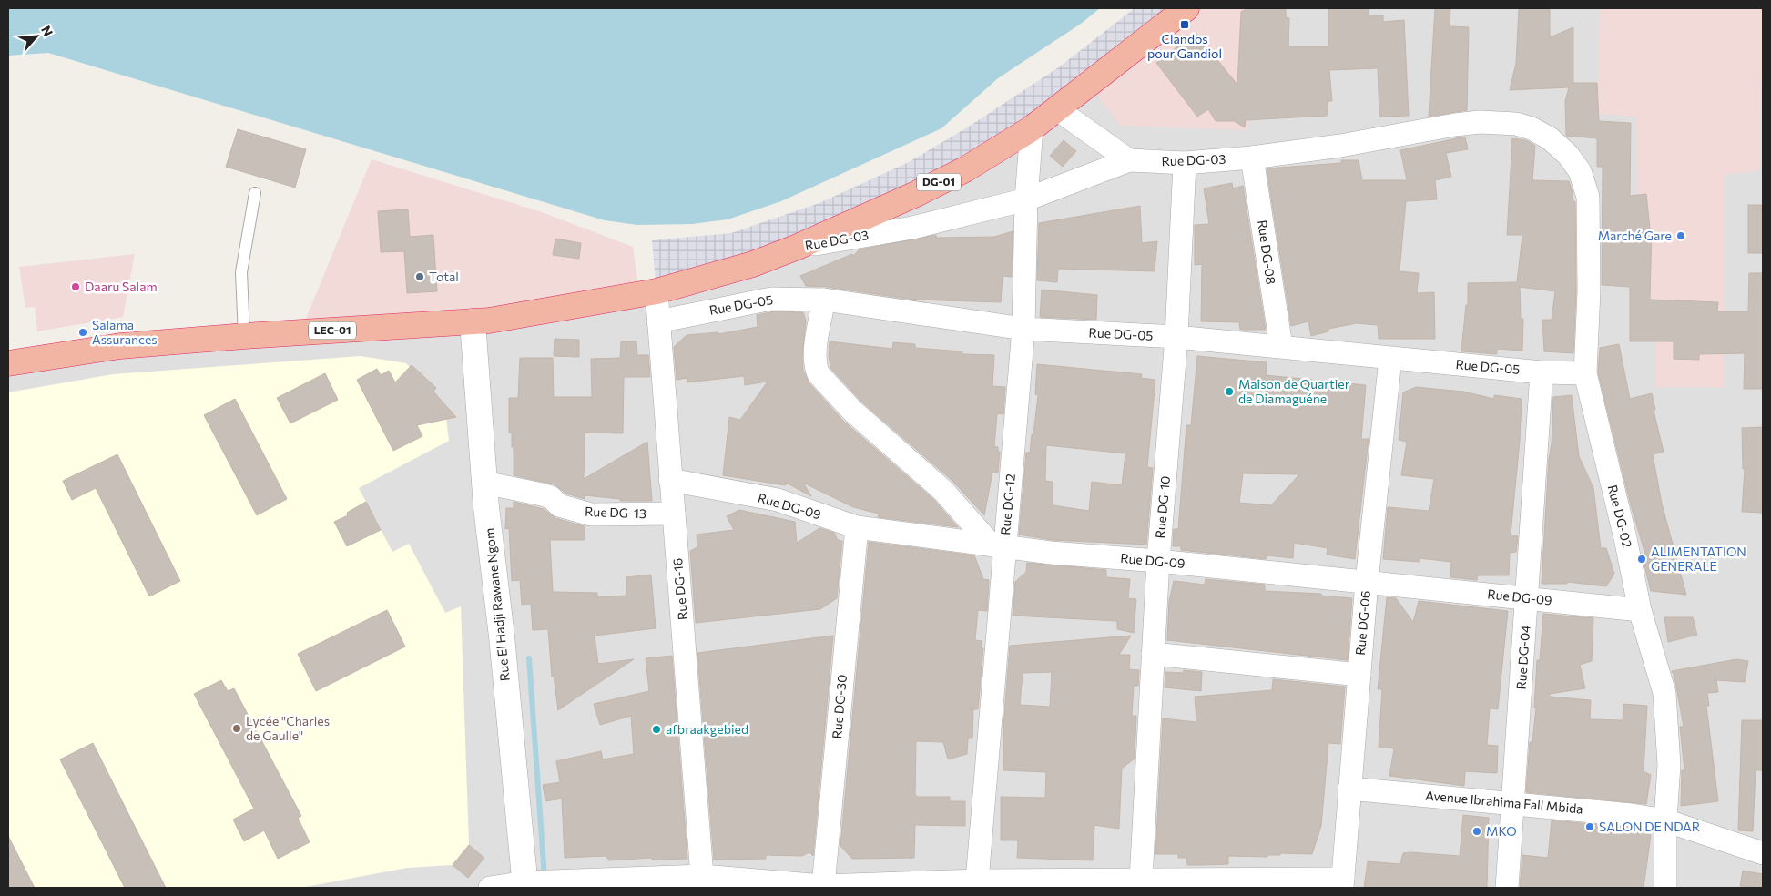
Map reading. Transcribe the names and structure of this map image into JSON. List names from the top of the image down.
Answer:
{
  "streets": {
    "highway": ["DG-01", "LEC-01"],
    "street": [
      "Rue DG-03",
      "Rue DG-08",
      "Rue DG-05",
      "Rue DG-12",
      "Rue DG-09",
      "Rue DG-10",
      "Rue DG-13",
      "Rue DG-02",
      "Rue DG-16",
      "Rue El Hadji Rawane Ngom",
      "Rue DG-06",
      "Rue DG-04",
      "Rue DG-30",
      "Avenue Ibrahima Fall Mbida"
    ]
  },
  "crossings": [
    ["Rue DG-03", "DG-01"],
    ["Rue DG-03", "Rue DG-08"],
    ["Rue DG-03", "Rue DG-12"],
    ["Rue DG-03", "Rue DG-10"],
    ["Rue DG-03", "Rue DG-02"],
    ["DG-01", "LEC-01"],
    ["DG-01", "Rue DG-12"],
    ["DG-01", "Rue DG-16"],
    ["Rue DG-08", "Rue DG-05"],
    ["Rue DG-05", "Rue DG-12"],
    ["Rue DG-05", "Rue DG-10"],
    ["Rue DG-05", "Rue DG-02"],
    ["Rue DG-05", "Rue DG-16"],
    ["Rue DG-05", "Rue DG-06"],
    ["Rue DG-05", "Rue DG-04"],
    ["LEC-01", "Rue DG-16"],
    ["LEC-01", "Rue El Hadji Rawane Ngom"],
    ["Rue DG-12", "Rue DG-09"],
    ["Rue DG-09", "Rue DG-10"],
    ["Rue DG-09", "Rue DG-02"],
    ["Rue DG-09", "Rue DG-16"],
    ["Rue DG-09", "Rue DG-06"],
    ["Rue DG-09", "Rue DG-04"],
    ["Rue DG-09", "Rue DG-30"],
    ["Rue DG-13", "Rue DG-16"],
    ["Rue DG-13", "Rue El Hadji Rawane Ngom"],
    ["Rue DG-02", "Avenue Ibrahima Fall Mbida"],
    ["Rue DG-06", "Avenue Ibrahima Fall Mbida"],
    ["Rue DG-04", "Avenue Ibrahima Fall Mbida"]
  ],
  "places": {
    "transit": ["Clandos pour Gandiol"],
    "other": [
      "Marché Gare",
      "Total",
      "Daaru Salam",
      "Salama Assurances",
      "Maison de Quartier de Diamaguéne",
      "ALIMENTATION GENERALE",
      "Lycée \"Charles de Gaulle\"",
      "afbraakgebied",
      "SALON DE NDAR",
      "MKO"
    ]
  },
  "north": "top right"
}
